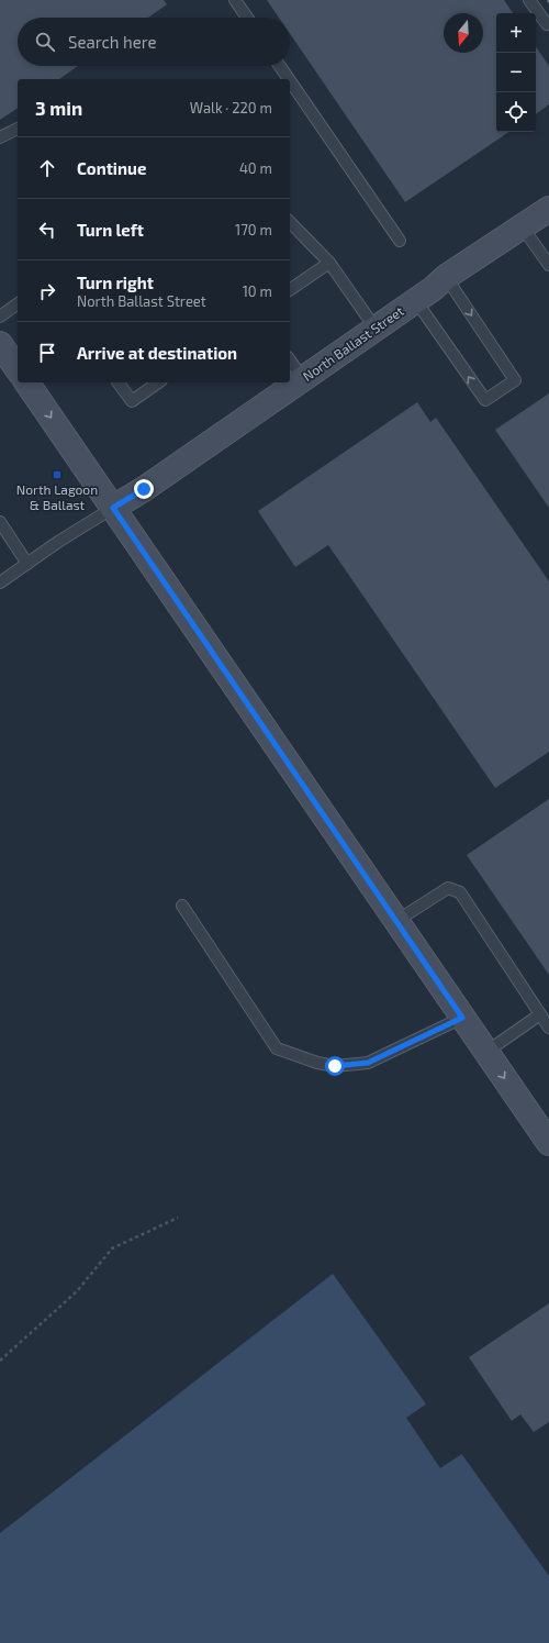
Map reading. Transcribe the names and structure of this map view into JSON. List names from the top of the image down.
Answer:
{
  "streets": {
    "street": ["North Ballast Street"]
  },
  "places": {
    "transit": ["North Lagoon & Ballast"]
  },
  "north": "bottom",
  "page": {
    "map_buttons": ["+", "−"],
    "search": "Search here",
    "heading": ["3 min", "Walk · 220 m"],
    "list": [
      ["Continue", "40 m"],
      ["Turn left", "170 m"],
      ["Turn right", "North Ballast Street", "10 m"],
      "Arrive at destination"
    ]
  }
}
